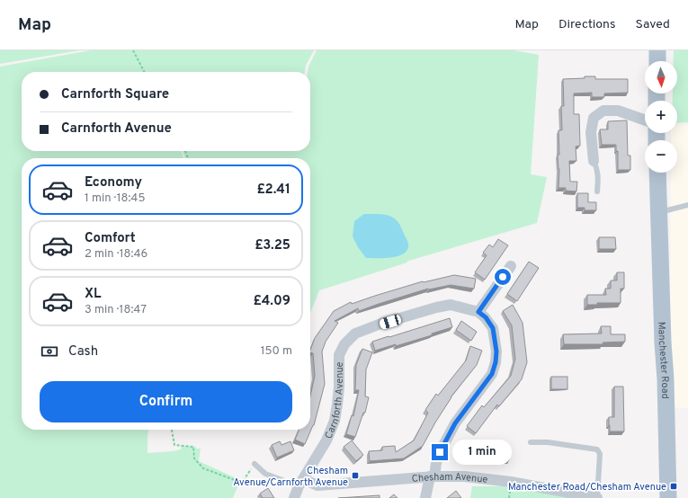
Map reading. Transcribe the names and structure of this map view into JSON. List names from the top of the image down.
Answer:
{
  "streets": {
    "main road": ["Manchester Road"],
    "street": ["Carnforth Avenue", "Chesham Avenue"]
  },
  "crossings": [
    ["Carnforth Avenue", "Chesham Avenue"]
  ],
  "places": {
    "transit": ["Chesham Avenue/Carnforth Avenue", "Manchester Road/Chesham Avenue"]
  },
  "north": "bottom",
  "page": {
    "header": "Map",
    "nav": ["Map", "Directions", "Saved"],
    "map_buttons": ["+", "−"],
    "banner": ["Carnforth Square", "Carnforth Avenue"],
    "list": [
      {
        "name": "Economy",
        "note": "1 min · 18:45",
        "value": "£2.41"
      },
      {
        "name": "Comfort",
        "note": "2 min · 18:46",
        "value": "£3.25"
      },
      {
        "name": "XL",
        "note": "3 min · 18:47",
        "value": "£4.09"
      }
    ],
    "pay": ["Cash", "150 m"],
    "buttons": "Confirm",
    "bubble": "1 min"
  }
}
